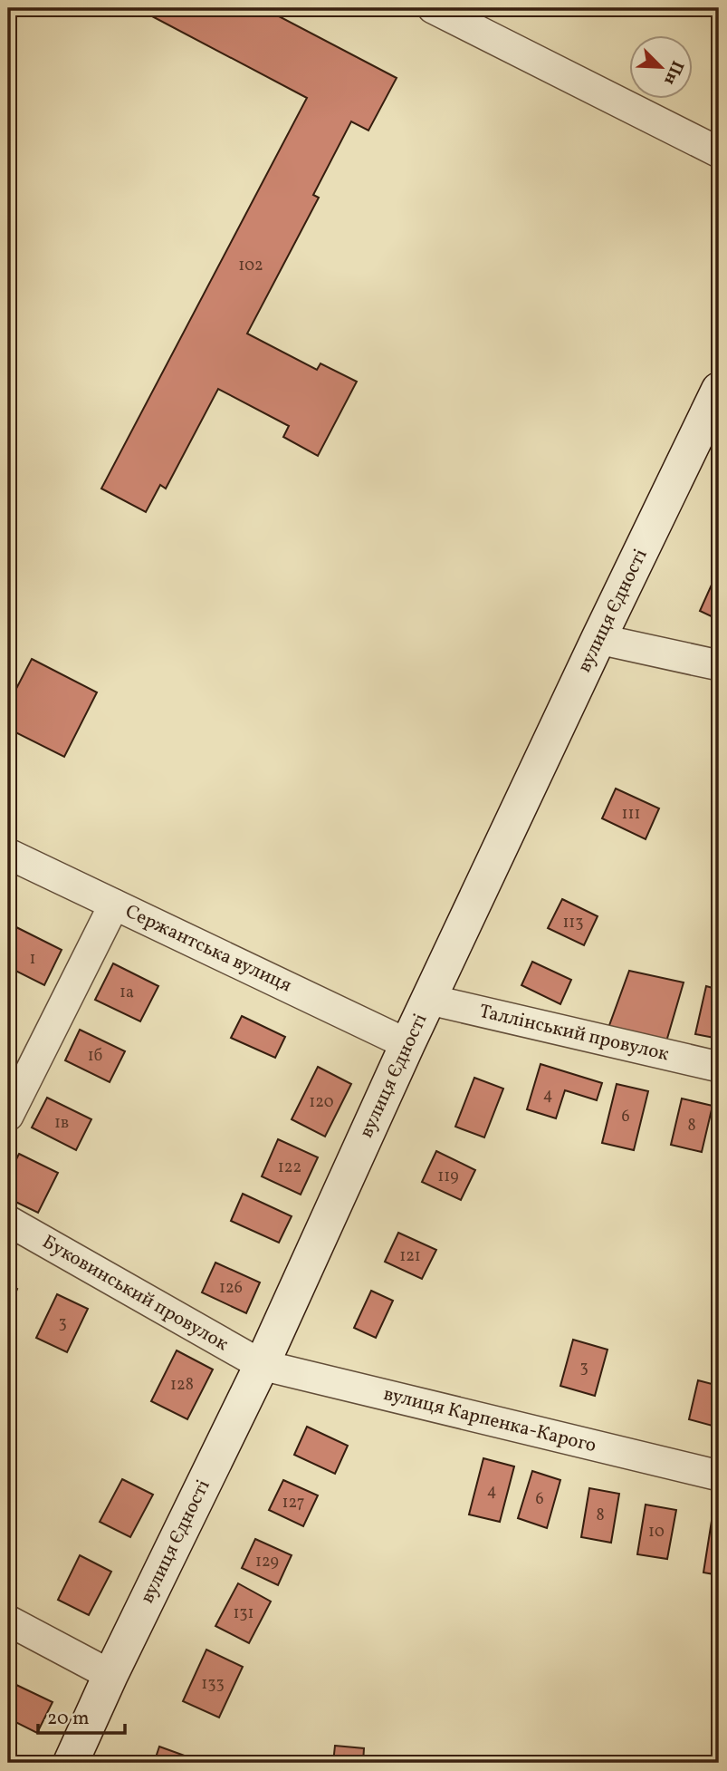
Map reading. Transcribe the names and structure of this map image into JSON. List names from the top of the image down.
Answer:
{
  "streets": {
    "main road": ["вулиця Єдності"],
    "street": [
      "Сержантська вулиця",
      "Таллінський провулок",
      "Буковинський провулок",
      "вулиця Карпенка-Карого"
    ]
  },
  "crossings": [
    ["вулиця Єдності", "Сержантська вулиця"],
    ["вулиця Єдності", "Таллінський провулок"],
    ["вулиця Єдності", "Буковинський провулок"],
    ["вулиця Єдності", "вулиця Карпенка-Карого"],
    ["Буковинський провулок", "вулиця Карпенка-Карого"]
  ],
  "house_numbers": [
    "102",
    "111",
    "113",
    "1",
    "1а",
    "1б",
    "4",
    "120",
    "6",
    "1в",
    "8",
    "122",
    "119",
    "121",
    "126",
    "3",
    "3",
    "128",
    "4",
    "6",
    "127",
    "8",
    "10",
    "129",
    "131",
    "133"
  ],
  "scale_bar": "20 m",
  "north": "bottom right"
}
